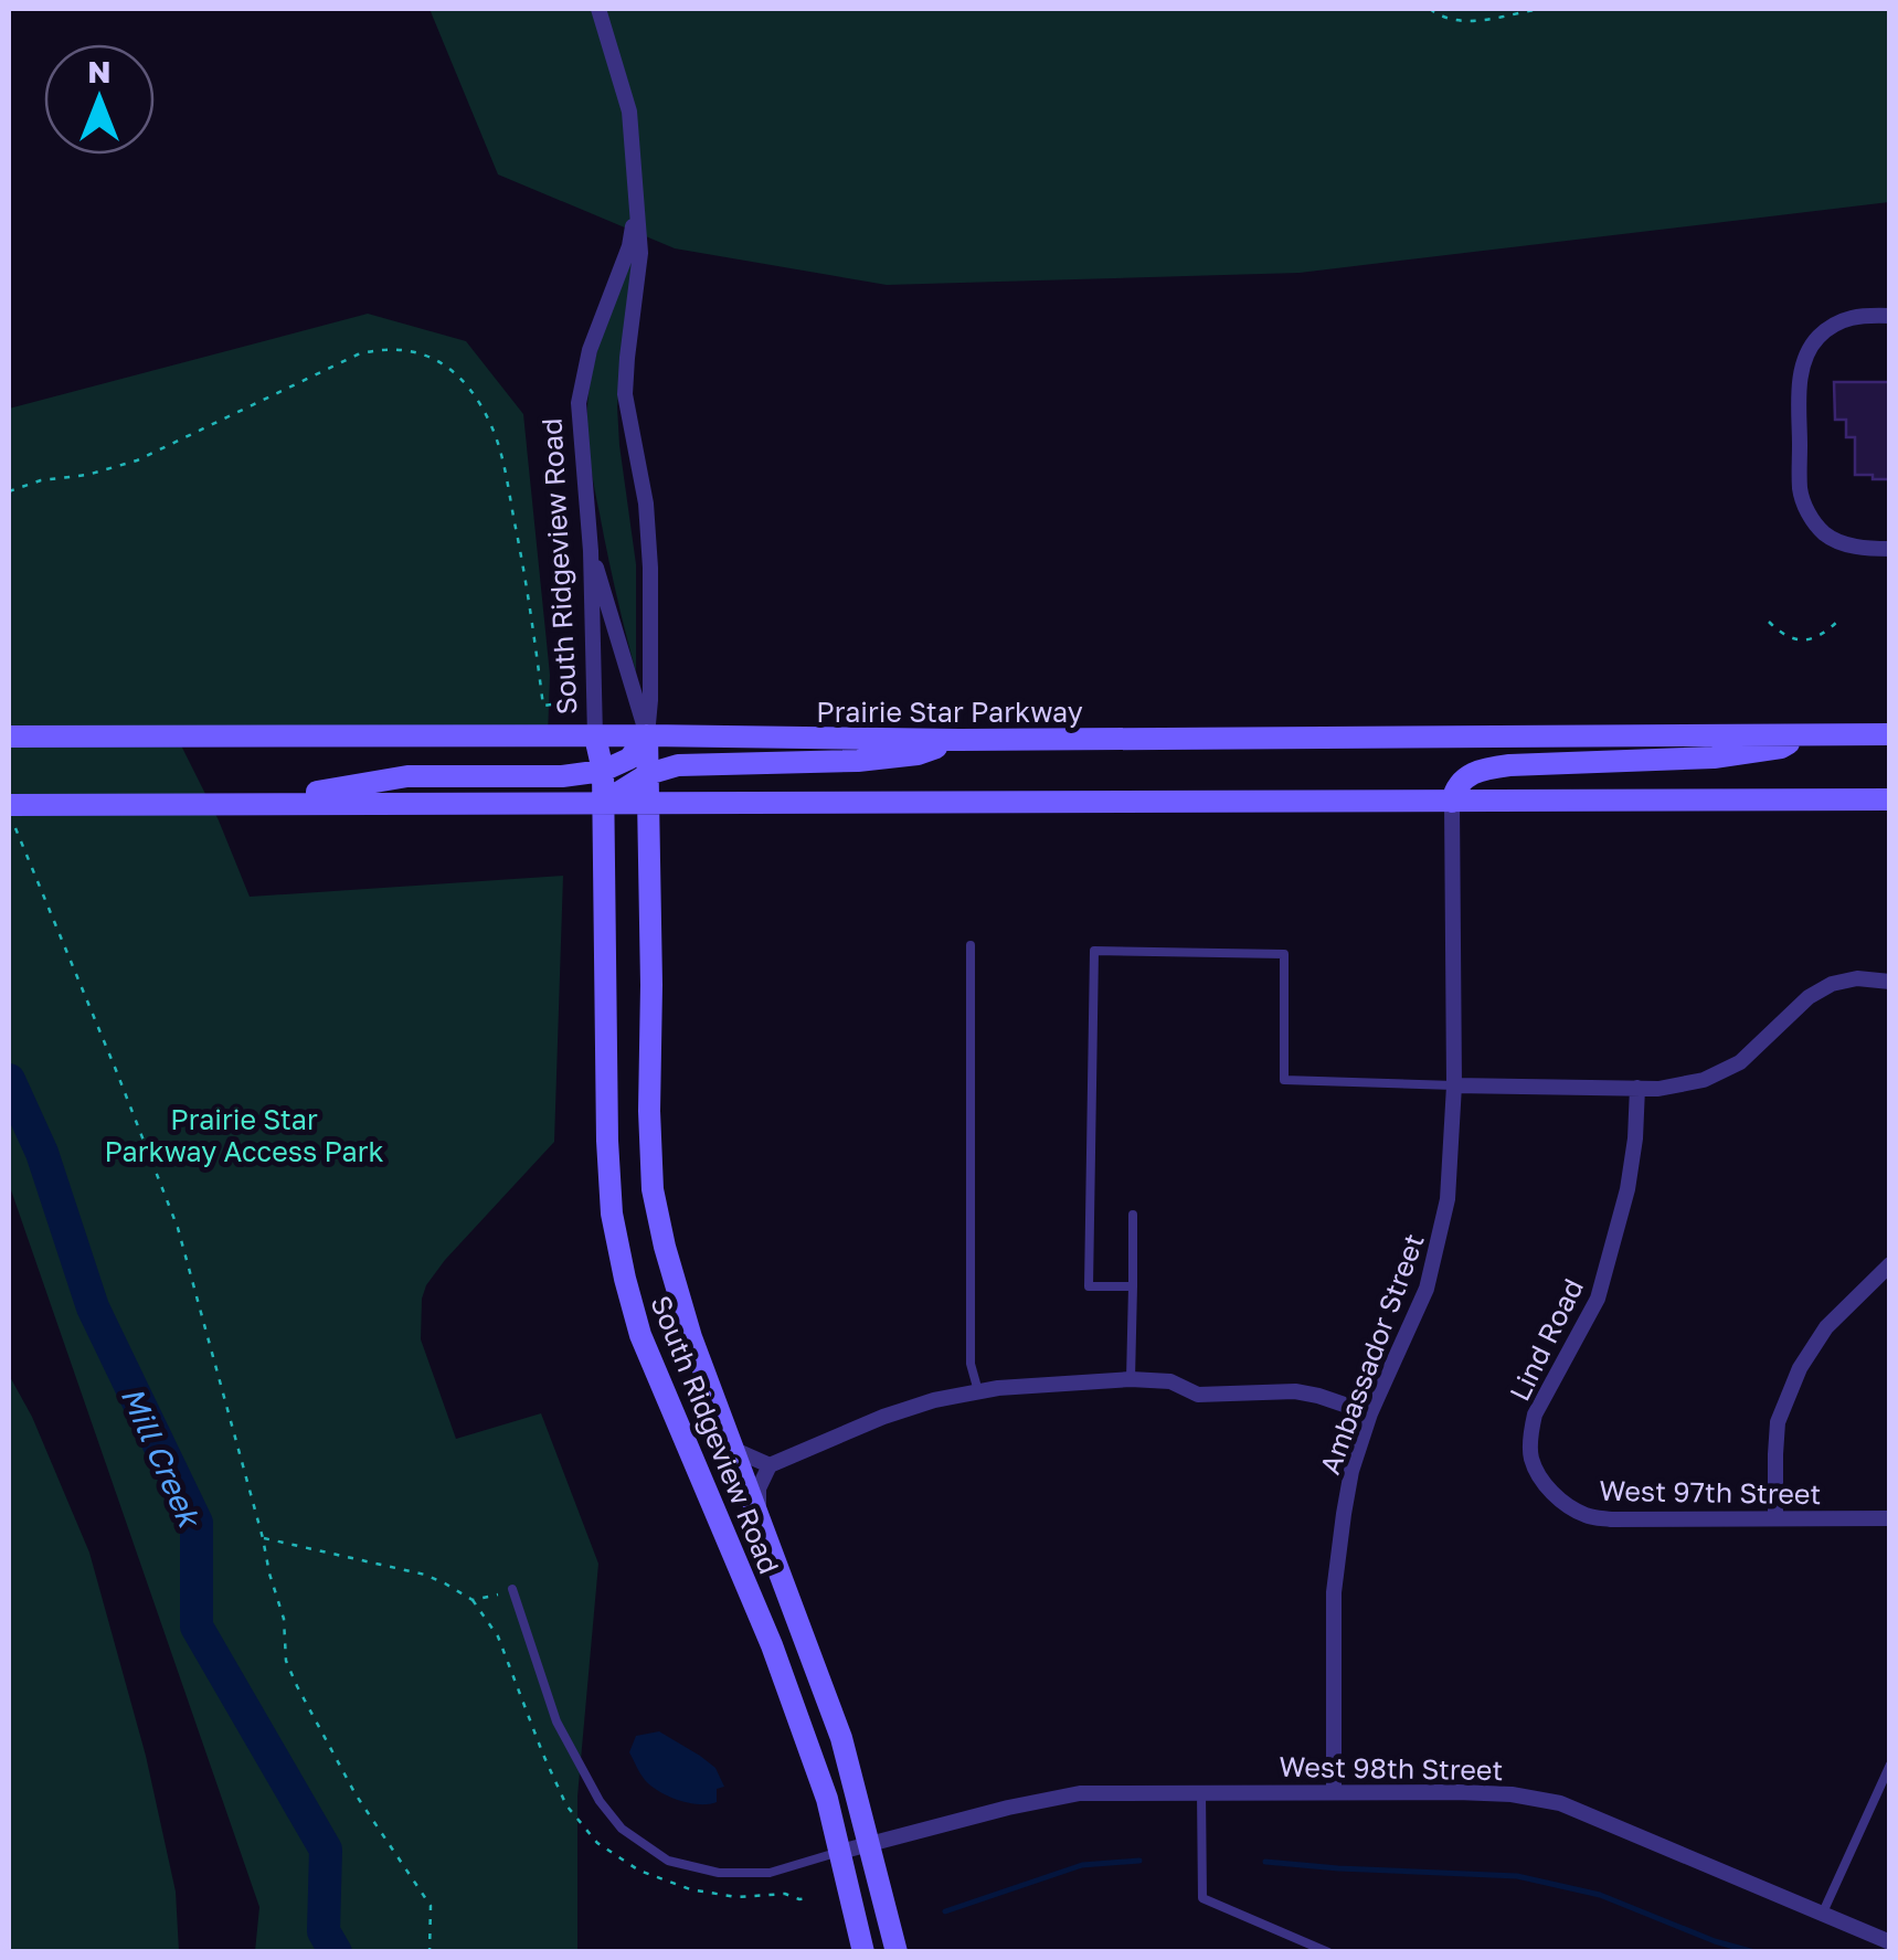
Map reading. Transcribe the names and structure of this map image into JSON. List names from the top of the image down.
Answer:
{
  "streets": {
    "main road": ["South Ridgeview Road", "Prairie Star Parkway"],
    "street": [
      "Lind Road",
      "Ambassador Street",
      "West 97th Street",
      "West 98th Street"
    ]
  },
  "crossings": [
    ["South Ridgeview Road", "Prairie Star Parkway"],
    ["South Ridgeview Road", "West 98th Street"],
    ["Lind Road", "West 97th Street"],
    ["Ambassador Street", "West 98th Street"]
  ],
  "water": ["Mill Creek"],
  "parks": ["Prairie Star Parkway Access Park"],
  "north": "top"
}
